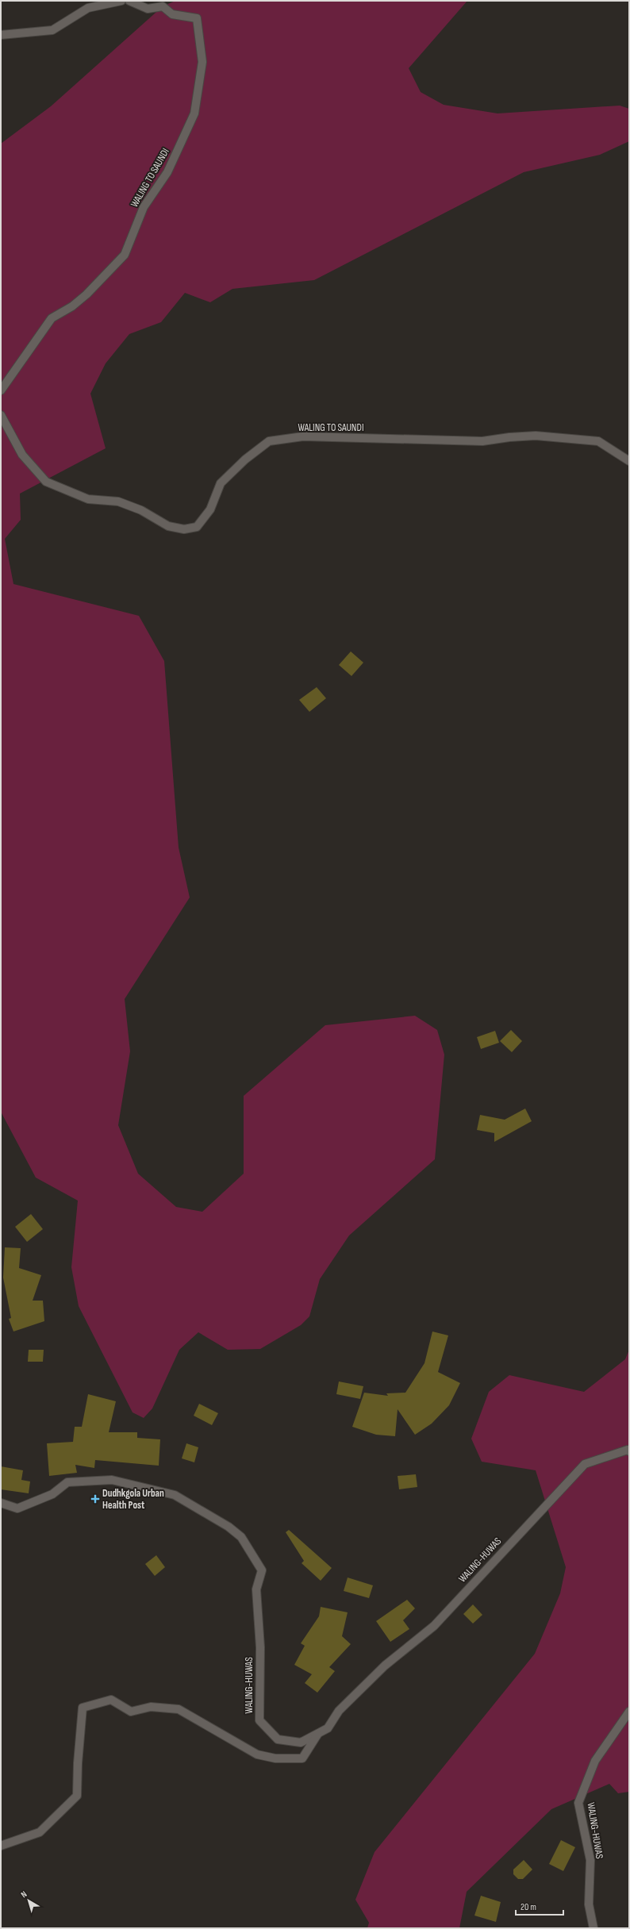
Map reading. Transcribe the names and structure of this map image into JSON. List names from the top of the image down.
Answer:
{
  "streets": {
    "street": ["WALING TO SAUNDI", "WALING-HUWAS"]
  },
  "places": {
    "health": ["Dudhkgola Urban Health Post"]
  },
  "scale_bar": "20 m",
  "north": "top left"
}
